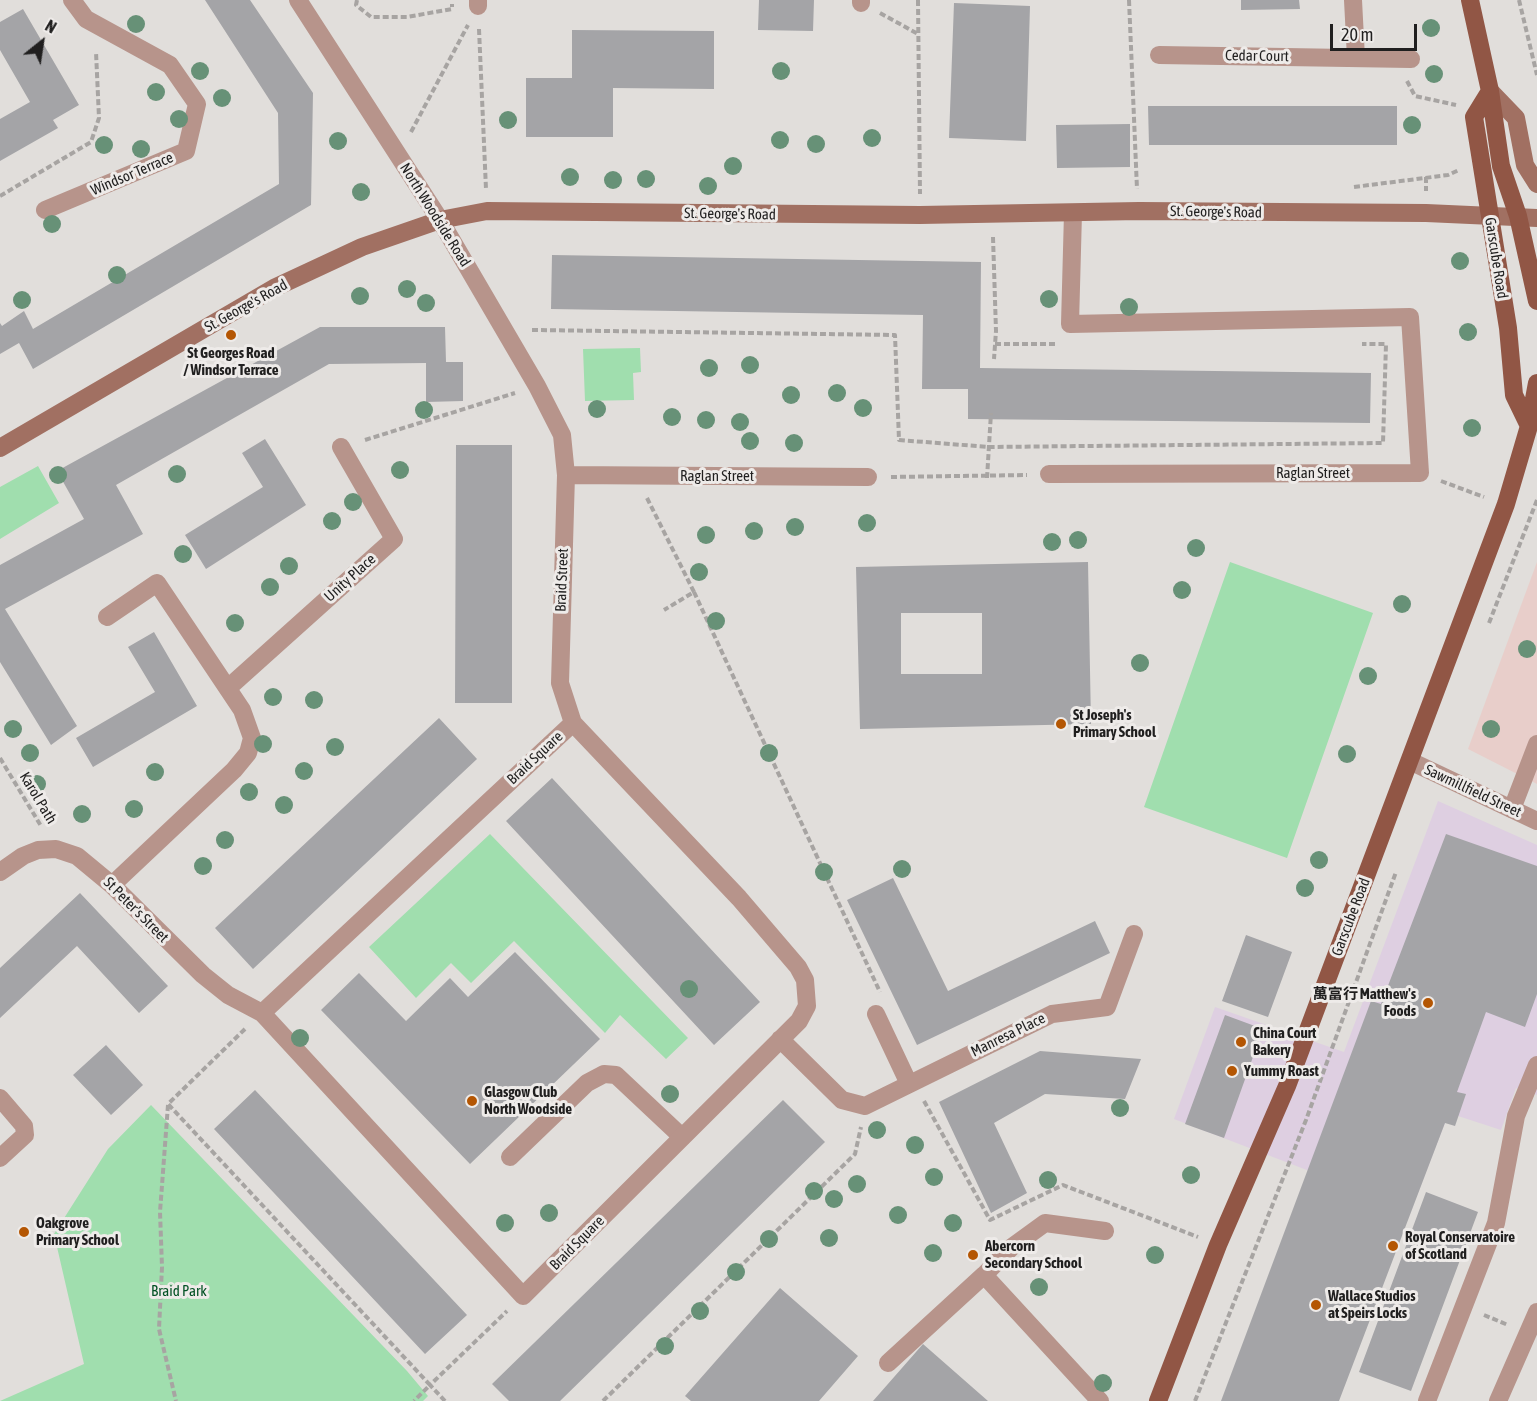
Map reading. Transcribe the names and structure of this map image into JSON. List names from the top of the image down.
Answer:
{
  "streets": {
    "main road": ["Garscube Road"],
    "street": [
      "Cedar Court",
      "Windsor Terrace",
      "St. George's Road",
      "North Woodside Road",
      "Raglan Street",
      "Unity Place",
      "Braid Street",
      "Braid Square",
      "Sawmillfield Street",
      "St Peter's Street",
      "Manresa Place"
    ],
    "path": ["Karol Path"]
  },
  "crossings": [
    ["St. George's Road", "North Woodside Road"],
    ["St. George's Road", "Garscube Road"],
    ["St. George's Road", "Raglan Street"],
    ["North Woodside Road", "Braid Street"],
    ["Garscube Road", "Sawmillfield Street"],
    ["Raglan Street", "Braid Street"],
    ["Braid Street", "Braid Square"],
    ["Braid Square", "St Peter's Street"],
    ["Karol Path", "St Peter's Street"]
  ],
  "parks": ["Braid Park"],
  "places": [
    "St Georges Road / Windsor Terrace",
    "St Joseph's Primary School",
    "萬富行 Matthew's Foods",
    "China Court Bakery",
    "Yummy Roast",
    "Glasgow Club North Woodside",
    "Oakgrove Primary School",
    "Royal Conservatoire of Scotland",
    "Abercorn Secondary School",
    "Wallace Studios at Speirs Locks"
  ],
  "scale_bar": "20 m",
  "north": "top right"
}
